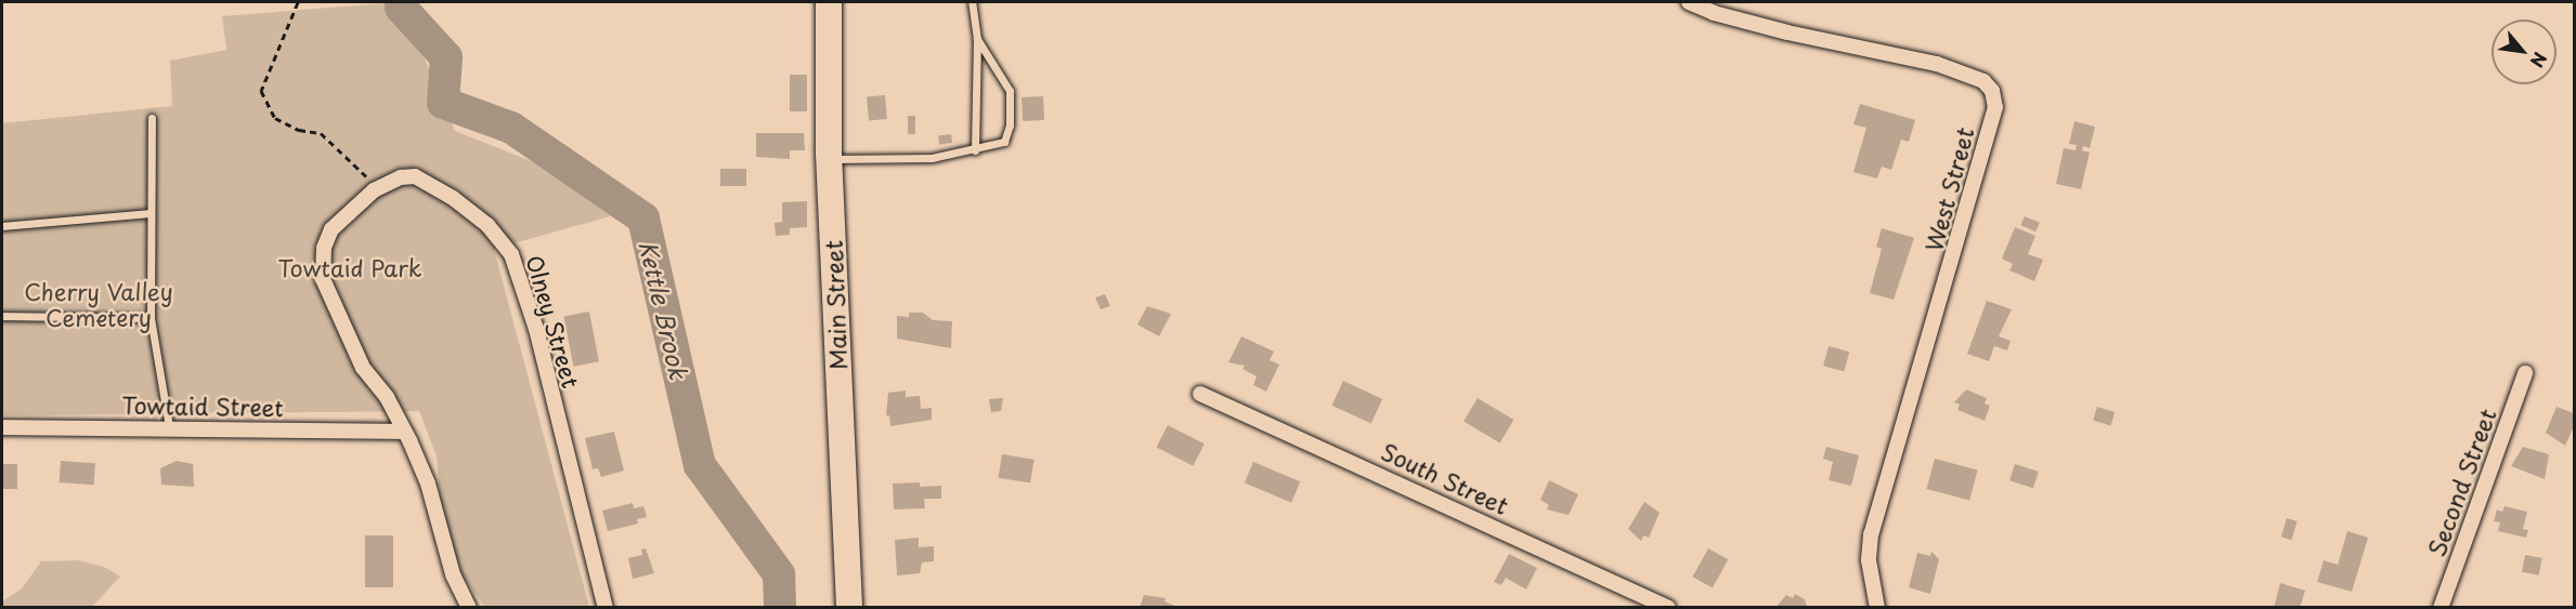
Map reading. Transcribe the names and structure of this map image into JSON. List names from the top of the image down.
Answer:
{
  "streets": {
    "highway": ["Main Street"],
    "street": [
      "West Street",
      "Olney Street",
      "Towtaid Street",
      "South Street",
      "Second Street"
    ]
  },
  "crossings": [
    ["Olney Street", "Towtaid Street"]
  ],
  "water": ["Kettle Brook"],
  "parks": ["Towtaid Park", "Cherry Valley Cemetery"],
  "north": "bottom right"
}
